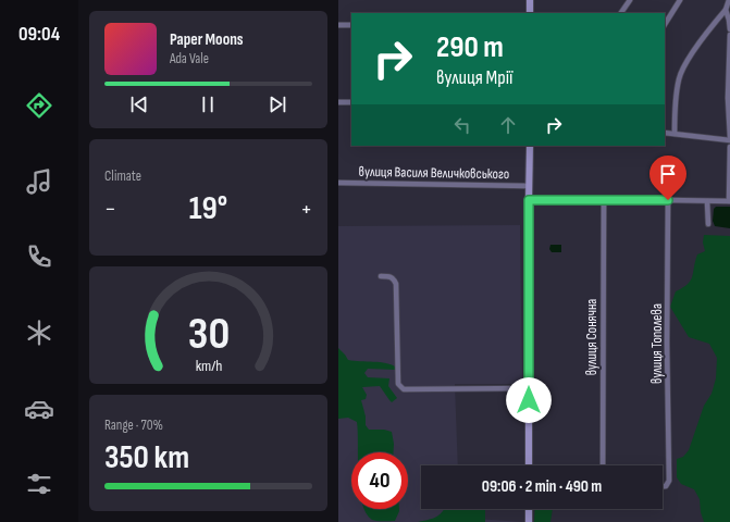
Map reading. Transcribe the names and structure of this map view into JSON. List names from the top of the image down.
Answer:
{
  "streets": {
    "street": ["вулиця Василя Величковського", "вулиця Сонячна", "вулиця Тополева"]
  },
  "page": {
    "tabs": "09:04",
    "turn": ["290 m", "вулиця Мрії"],
    "song": ["Paper Moons", "Ada Vale"],
    "tile": [
      "Climate",
      ["Range · 70%", "350 km"]
    ],
    "heat": ["−", "19°", "+"],
    "limit": "40",
    "trip": "09:06 · 2 min · 490 m",
    "gauge": ["30", "km/h"]
  }
}
